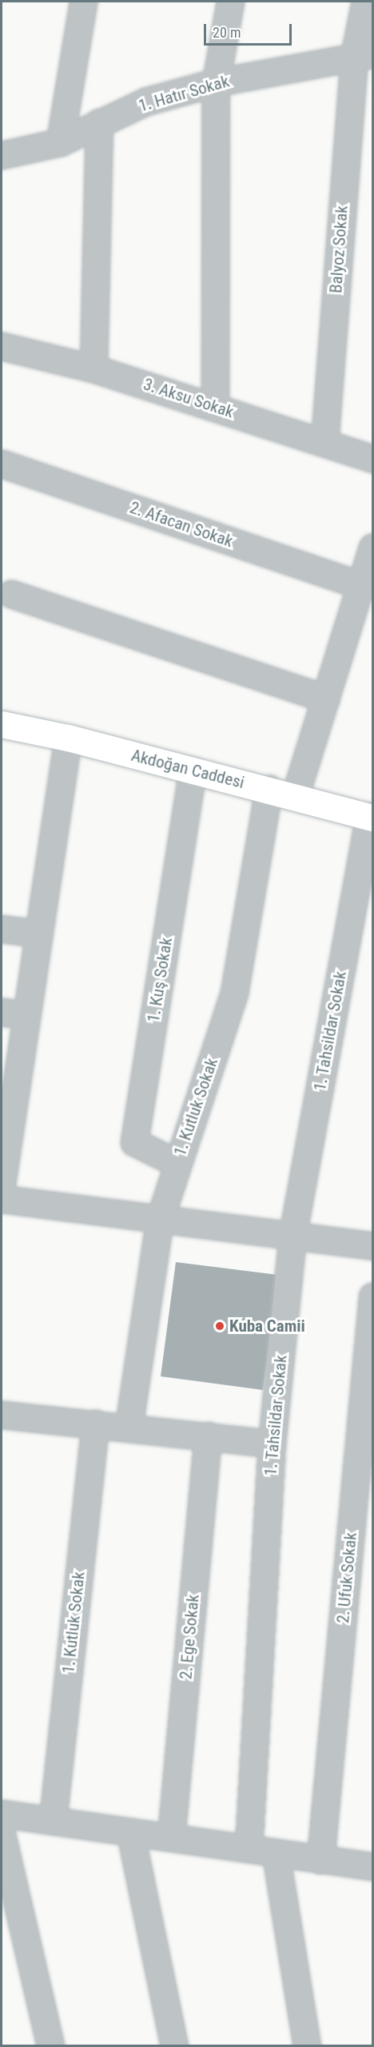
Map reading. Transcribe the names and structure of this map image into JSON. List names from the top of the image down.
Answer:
{
  "streets": {
    "street": [
      "1. Hatır Sokak",
      "Balyoz Sokak",
      "3. Aksu Sokak",
      "2. Afacan Sokak",
      "Akdoğan Caddesi",
      "1. Kuş Sokak",
      "1. Tahsildar Sokak",
      "1. Kutluk Sokak",
      "2. Ufuk Sokak",
      "2. Ege Sokak"
    ]
  },
  "crossings": [
    ["1. Hatır Sokak", "Balyoz Sokak"],
    ["Balyoz Sokak", "3. Aksu Sokak"],
    ["Akdoğan Caddesi", "1. Kuş Sokak"],
    ["Akdoğan Caddesi", "1. Tahsildar Sokak"],
    ["Akdoğan Caddesi", "1. Kutluk Sokak"],
    ["1. Kuş Sokak", "1. Kutluk Sokak"]
  ],
  "places": ["Kuba Camii"],
  "scale_bar": "20 m"
}
